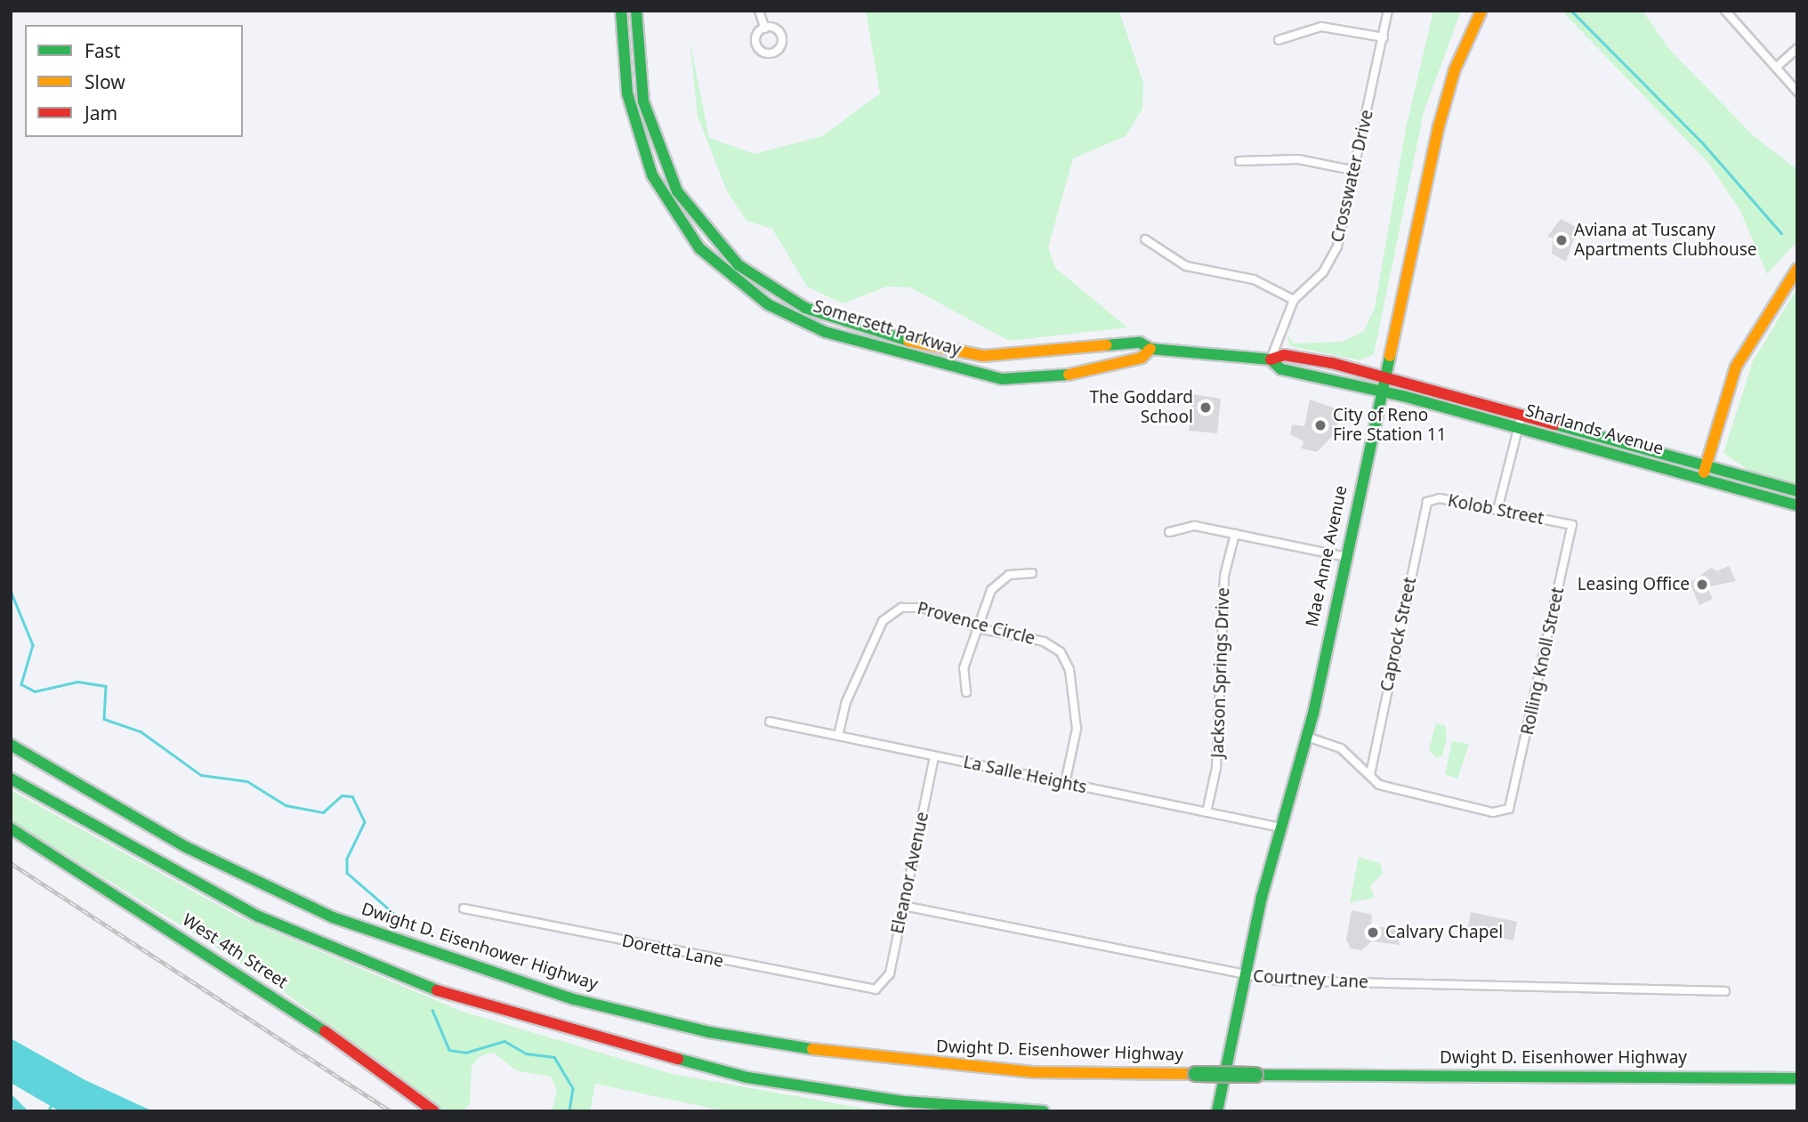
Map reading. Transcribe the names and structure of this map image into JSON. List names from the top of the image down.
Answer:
{
  "streets": {
    "main road": [
      "Somersett Parkway",
      "Sharlands Avenue",
      "Mae Anne Avenue",
      "Dwight D. Eisenhower Highway",
      "West 4th Street"
    ],
    "street": [
      "Crosswater Drive",
      "Kolob Street",
      "Provence Circle",
      "Caprock Street",
      "Rolling Knoll Street",
      "Jackson Springs Drive",
      "La Salle Heights",
      "Eleanor Avenue",
      "Doretta Lane",
      "Courtney Lane"
    ]
  },
  "crossings": [
    ["Crosswater Drive", "Somersett Parkway"],
    ["Somersett Parkway", "Sharlands Avenue"],
    ["Somersett Parkway", "Mae Anne Avenue"],
    ["Sharlands Avenue", "Mae Anne Avenue"],
    ["Kolob Street", "Caprock Street"],
    ["Kolob Street", "Rolling Knoll Street"],
    ["Mae Anne Avenue", "La Salle Heights"],
    ["Mae Anne Avenue", "Courtney Lane"],
    ["Provence Circle", "La Salle Heights"],
    ["Caprock Street", "Rolling Knoll Street"],
    ["Jackson Springs Drive", "La Salle Heights"],
    ["La Salle Heights", "Eleanor Avenue"],
    ["Eleanor Avenue", "Doretta Lane"],
    ["Eleanor Avenue", "Courtney Lane"]
  ],
  "places": [
    "Aviana at Tuscany Apartments Clubhouse",
    "The Goddard School",
    "City of Reno Fire Station 11",
    "Leasing Office",
    "Calvary Chapel"
  ],
  "legend": ["Fast", "Slow", "Jam"]
}
